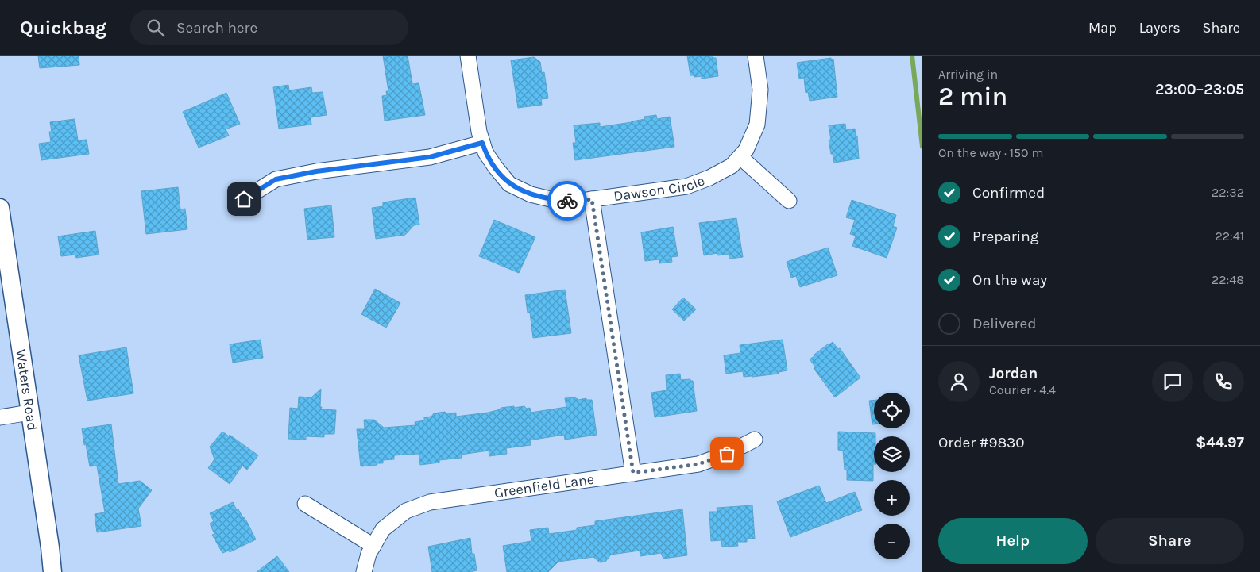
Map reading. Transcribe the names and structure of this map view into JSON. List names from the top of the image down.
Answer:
{
  "streets": {
    "street": ["Dawson Circle", "Waters Road", "Greenfield Lane"]
  },
  "page": {
    "header": "Quickbag",
    "search": "Search here",
    "nav": ["Map", "Layers", "Share"],
    "heading": ["2 min", "Arriving in", "23:00–23:05"],
    "panel": [
      "Jordan",
      "Courier · 4.4",
      "Order #9830",
      "$44.97"
    ],
    "bar": "On the way · 150 m",
    "list": [
      ["Confirmed", "22:32"],
      ["Preparing", "22:41"],
      ["On the way", "22:48"],
      "Delivered"
    ],
    "map_buttons": ["+", "−"],
    "buttons": ["Help", "Share"]
  }
}
